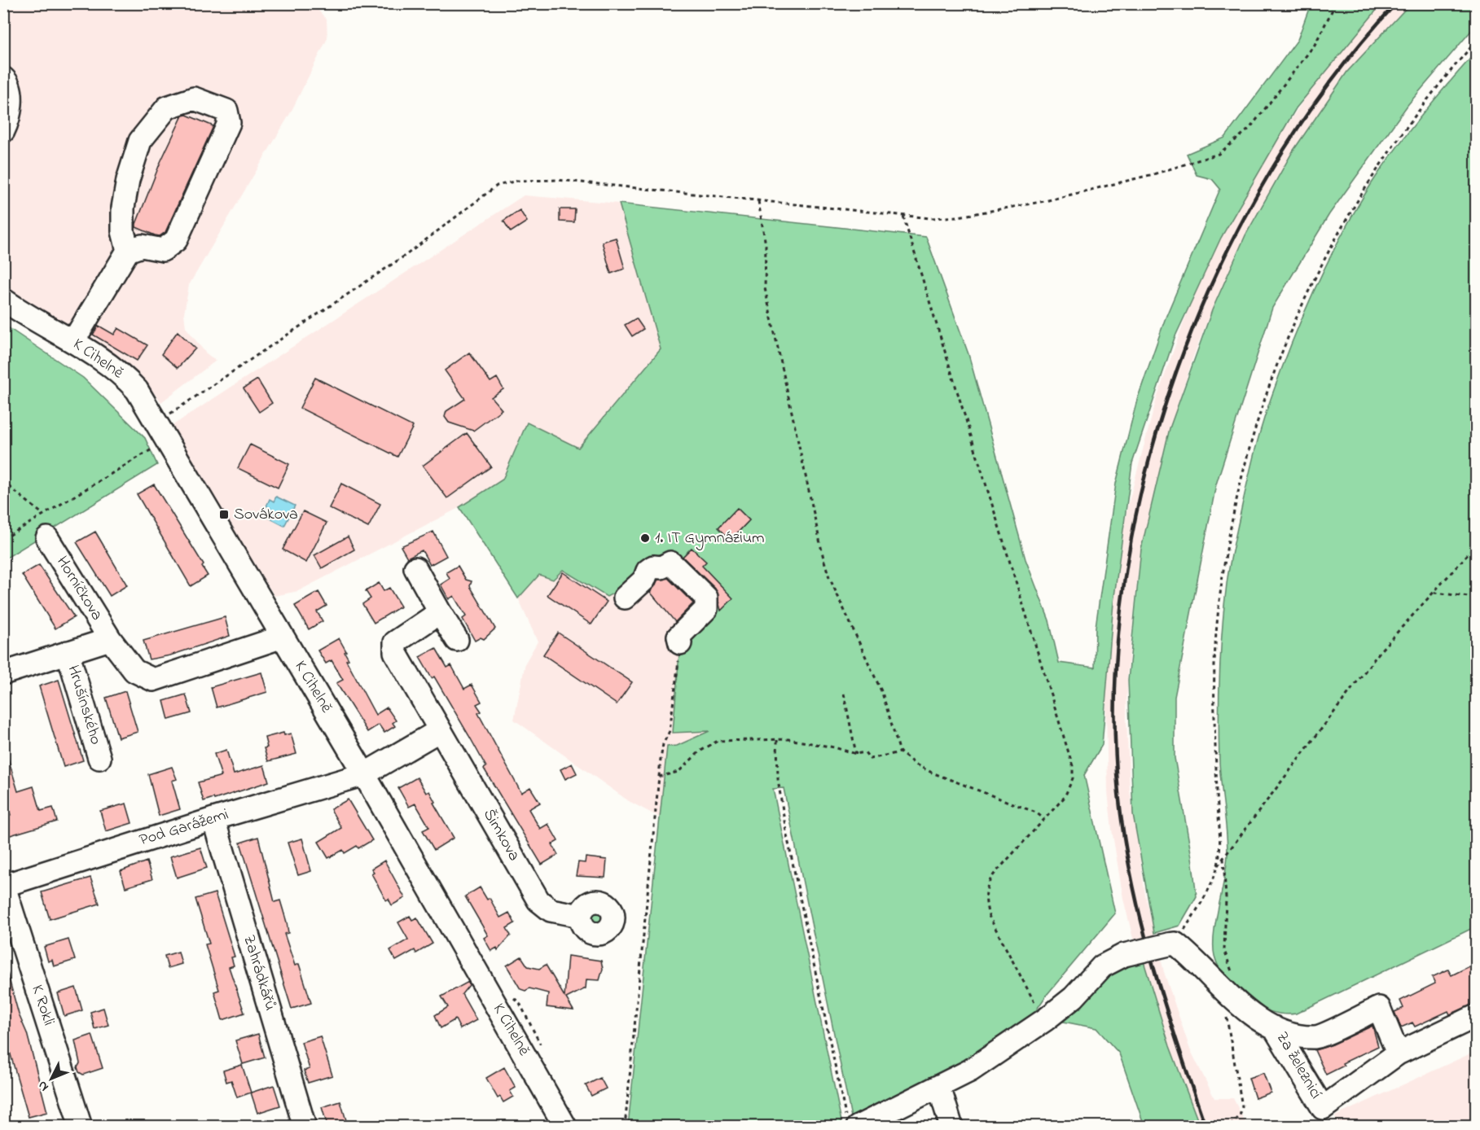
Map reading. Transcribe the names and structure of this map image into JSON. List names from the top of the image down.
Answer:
{
  "streets": {
    "street": [
      "K Cihelně",
      "Horníčkova",
      "Hrušínského",
      "Pod Garážemi",
      "Šimkova",
      "Zahrádkářů",
      "K Rokli",
      "Za železnicí"
    ]
  },
  "crossings": [
    ["K Cihelně", "Pod Garážemi"],
    ["Pod Garážemi", "Zahrádkářů"],
    ["Pod Garážemi", "K Rokli"]
  ],
  "places": {
    "transit": ["Sovákova"],
    "other": ["1. IT Gymnázium"]
  },
  "north": "bottom left"
}
